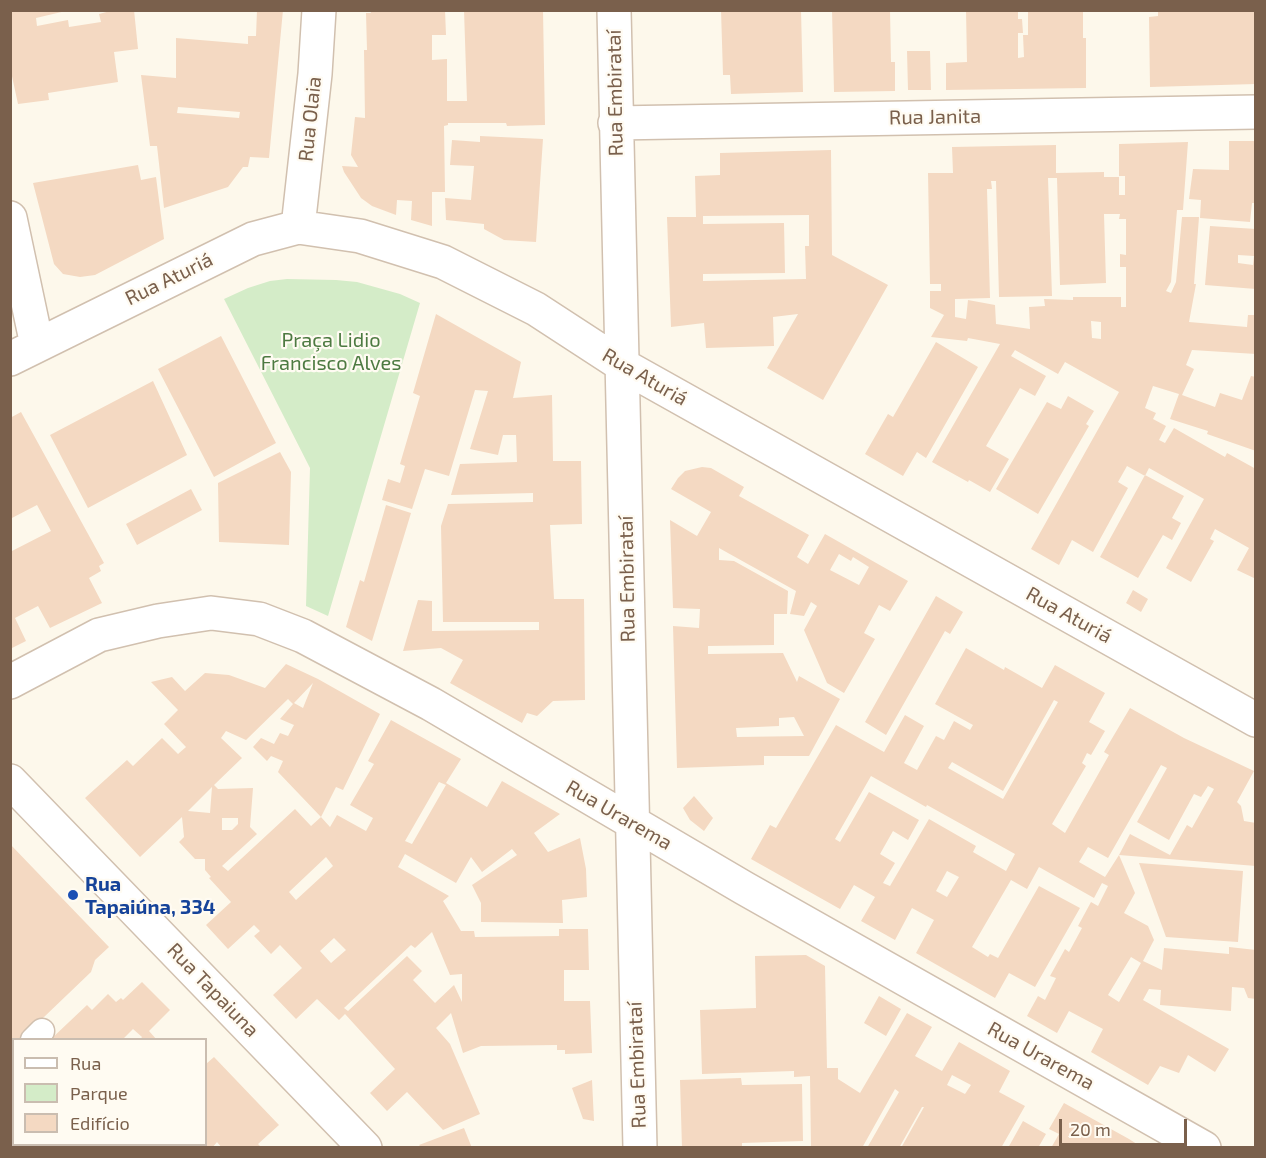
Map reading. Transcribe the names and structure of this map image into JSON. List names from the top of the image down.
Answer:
{
  "streets": {
    "street": [
      "Rua Embirataí",
      "Rua Janita",
      "Rua Olaia",
      "Rua Aturiá",
      "Rua Urarema",
      "Rua Tapaiuna"
    ]
  },
  "crossings": [
    ["Rua Embirataí", "Rua Janita"],
    ["Rua Embirataí", "Rua Aturiá"],
    ["Rua Embirataí", "Rua Urarema"],
    ["Rua Olaia", "Rua Aturiá"]
  ],
  "parks": ["Praça Lidio Francisco Alves"],
  "places": ["Rua Tapaiúna, 334"],
  "legend": ["Rua", "Parque", "Edifício"],
  "scale_bar": "20 m"
}
